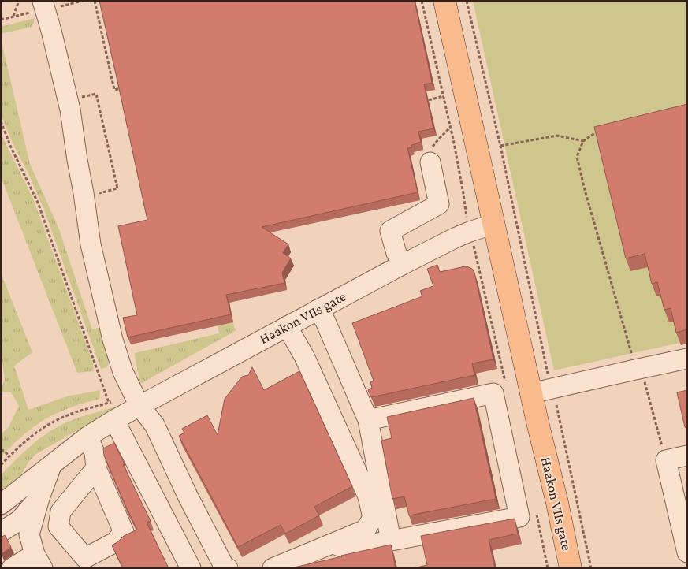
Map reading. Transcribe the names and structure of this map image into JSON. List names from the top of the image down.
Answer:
{
  "streets": {
    "main road": ["Haakon VIIs gate"]
  }
}
